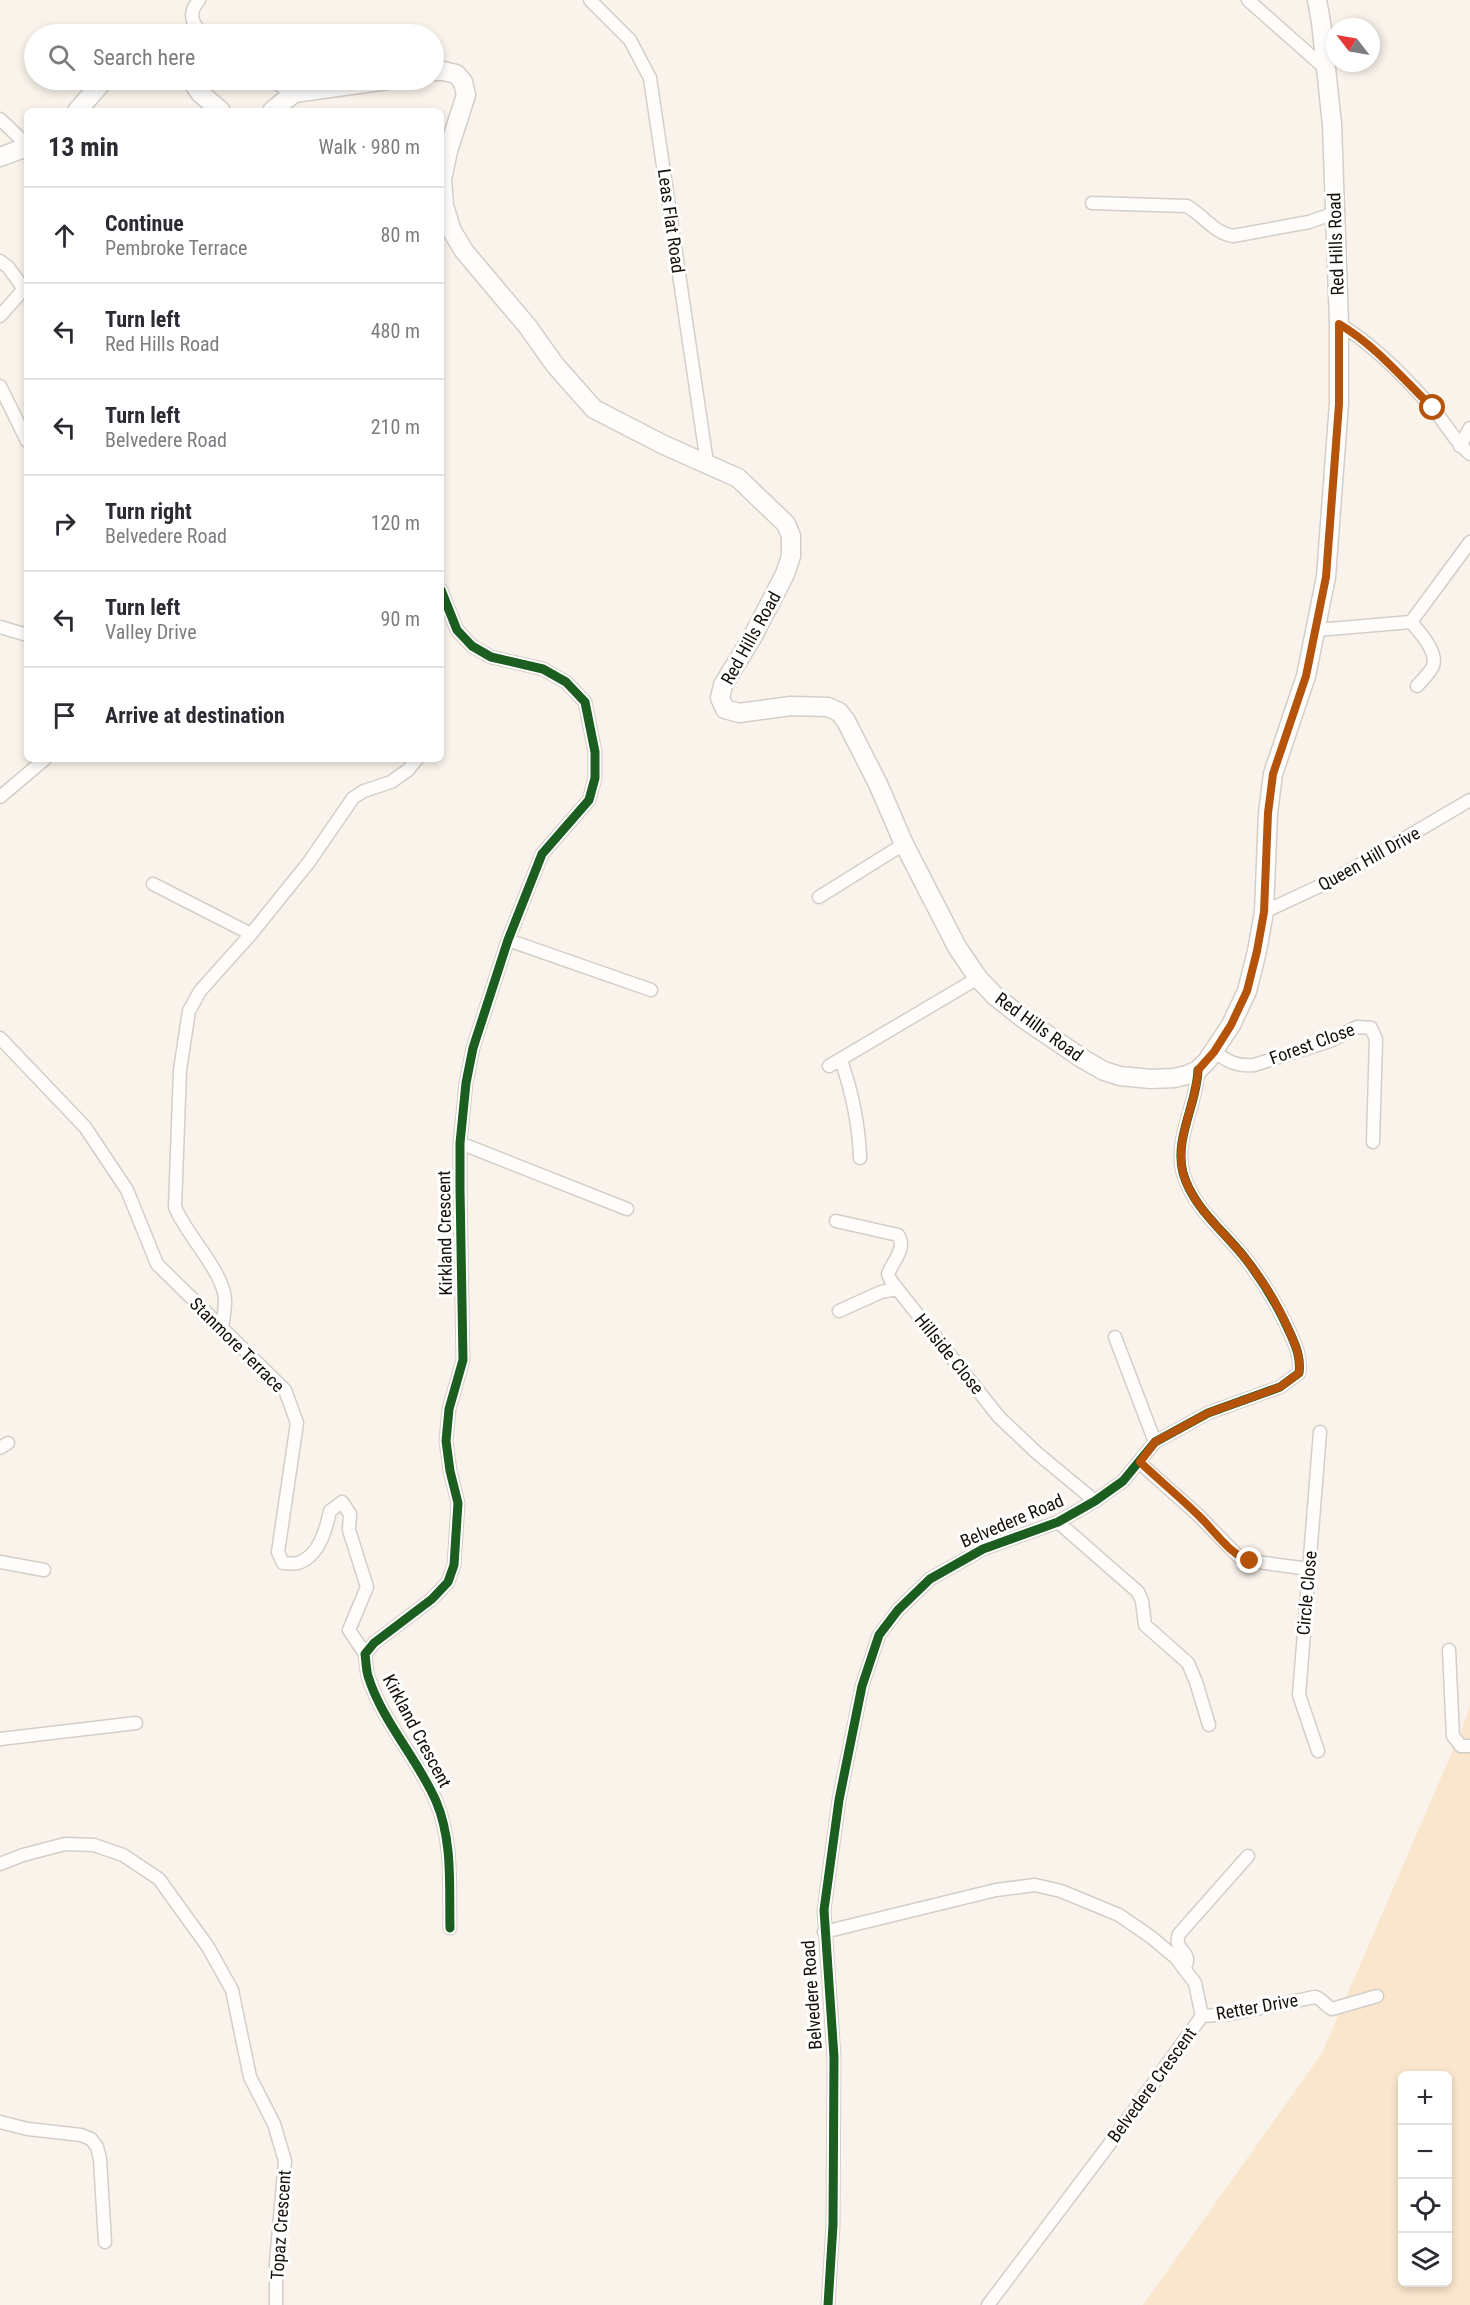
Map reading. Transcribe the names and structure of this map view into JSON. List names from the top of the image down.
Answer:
{
  "streets": {
    "main road": ["Red Hills Road"],
    "street": [
      "Leas Flat Road",
      "Queen Hill Drive",
      "Forest Close",
      "Kirkland Crescent",
      "Stanmore Terrace",
      "Hillside Close",
      "Belvedere Road",
      "Circle Close",
      "Retter Drive",
      "Belvedere Crescent",
      "Topaz Crescent"
    ]
  },
  "crossings": [
    ["Leas Flat Road", "Red Hills Road"],
    ["Red Hills Road", "Queen Hill Drive"],
    ["Red Hills Road", "Forest Close"],
    ["Red Hills Road", "Belvedere Road"],
    ["Kirkland Crescent", "Stanmore Terrace"],
    ["Hillside Close", "Belvedere Road"],
    ["Belvedere Road", "Belvedere Crescent"],
    ["Retter Drive", "Belvedere Crescent"]
  ],
  "north": "top left",
  "page": {
    "search": "Search here",
    "heading": ["13 min", "Walk · 980 m"],
    "list": [
      ["Continue", "Pembroke Terrace", "80 m"],
      ["Turn left", "Red Hills Road", "480 m"],
      ["Turn left", "Belvedere Road", "210 m"],
      ["Turn right", "Belvedere Road", "120 m"],
      ["Turn left", "Valley Drive", "90 m"],
      "Arrive at destination"
    ],
    "map_buttons": ["+", "−"]
  }
}
